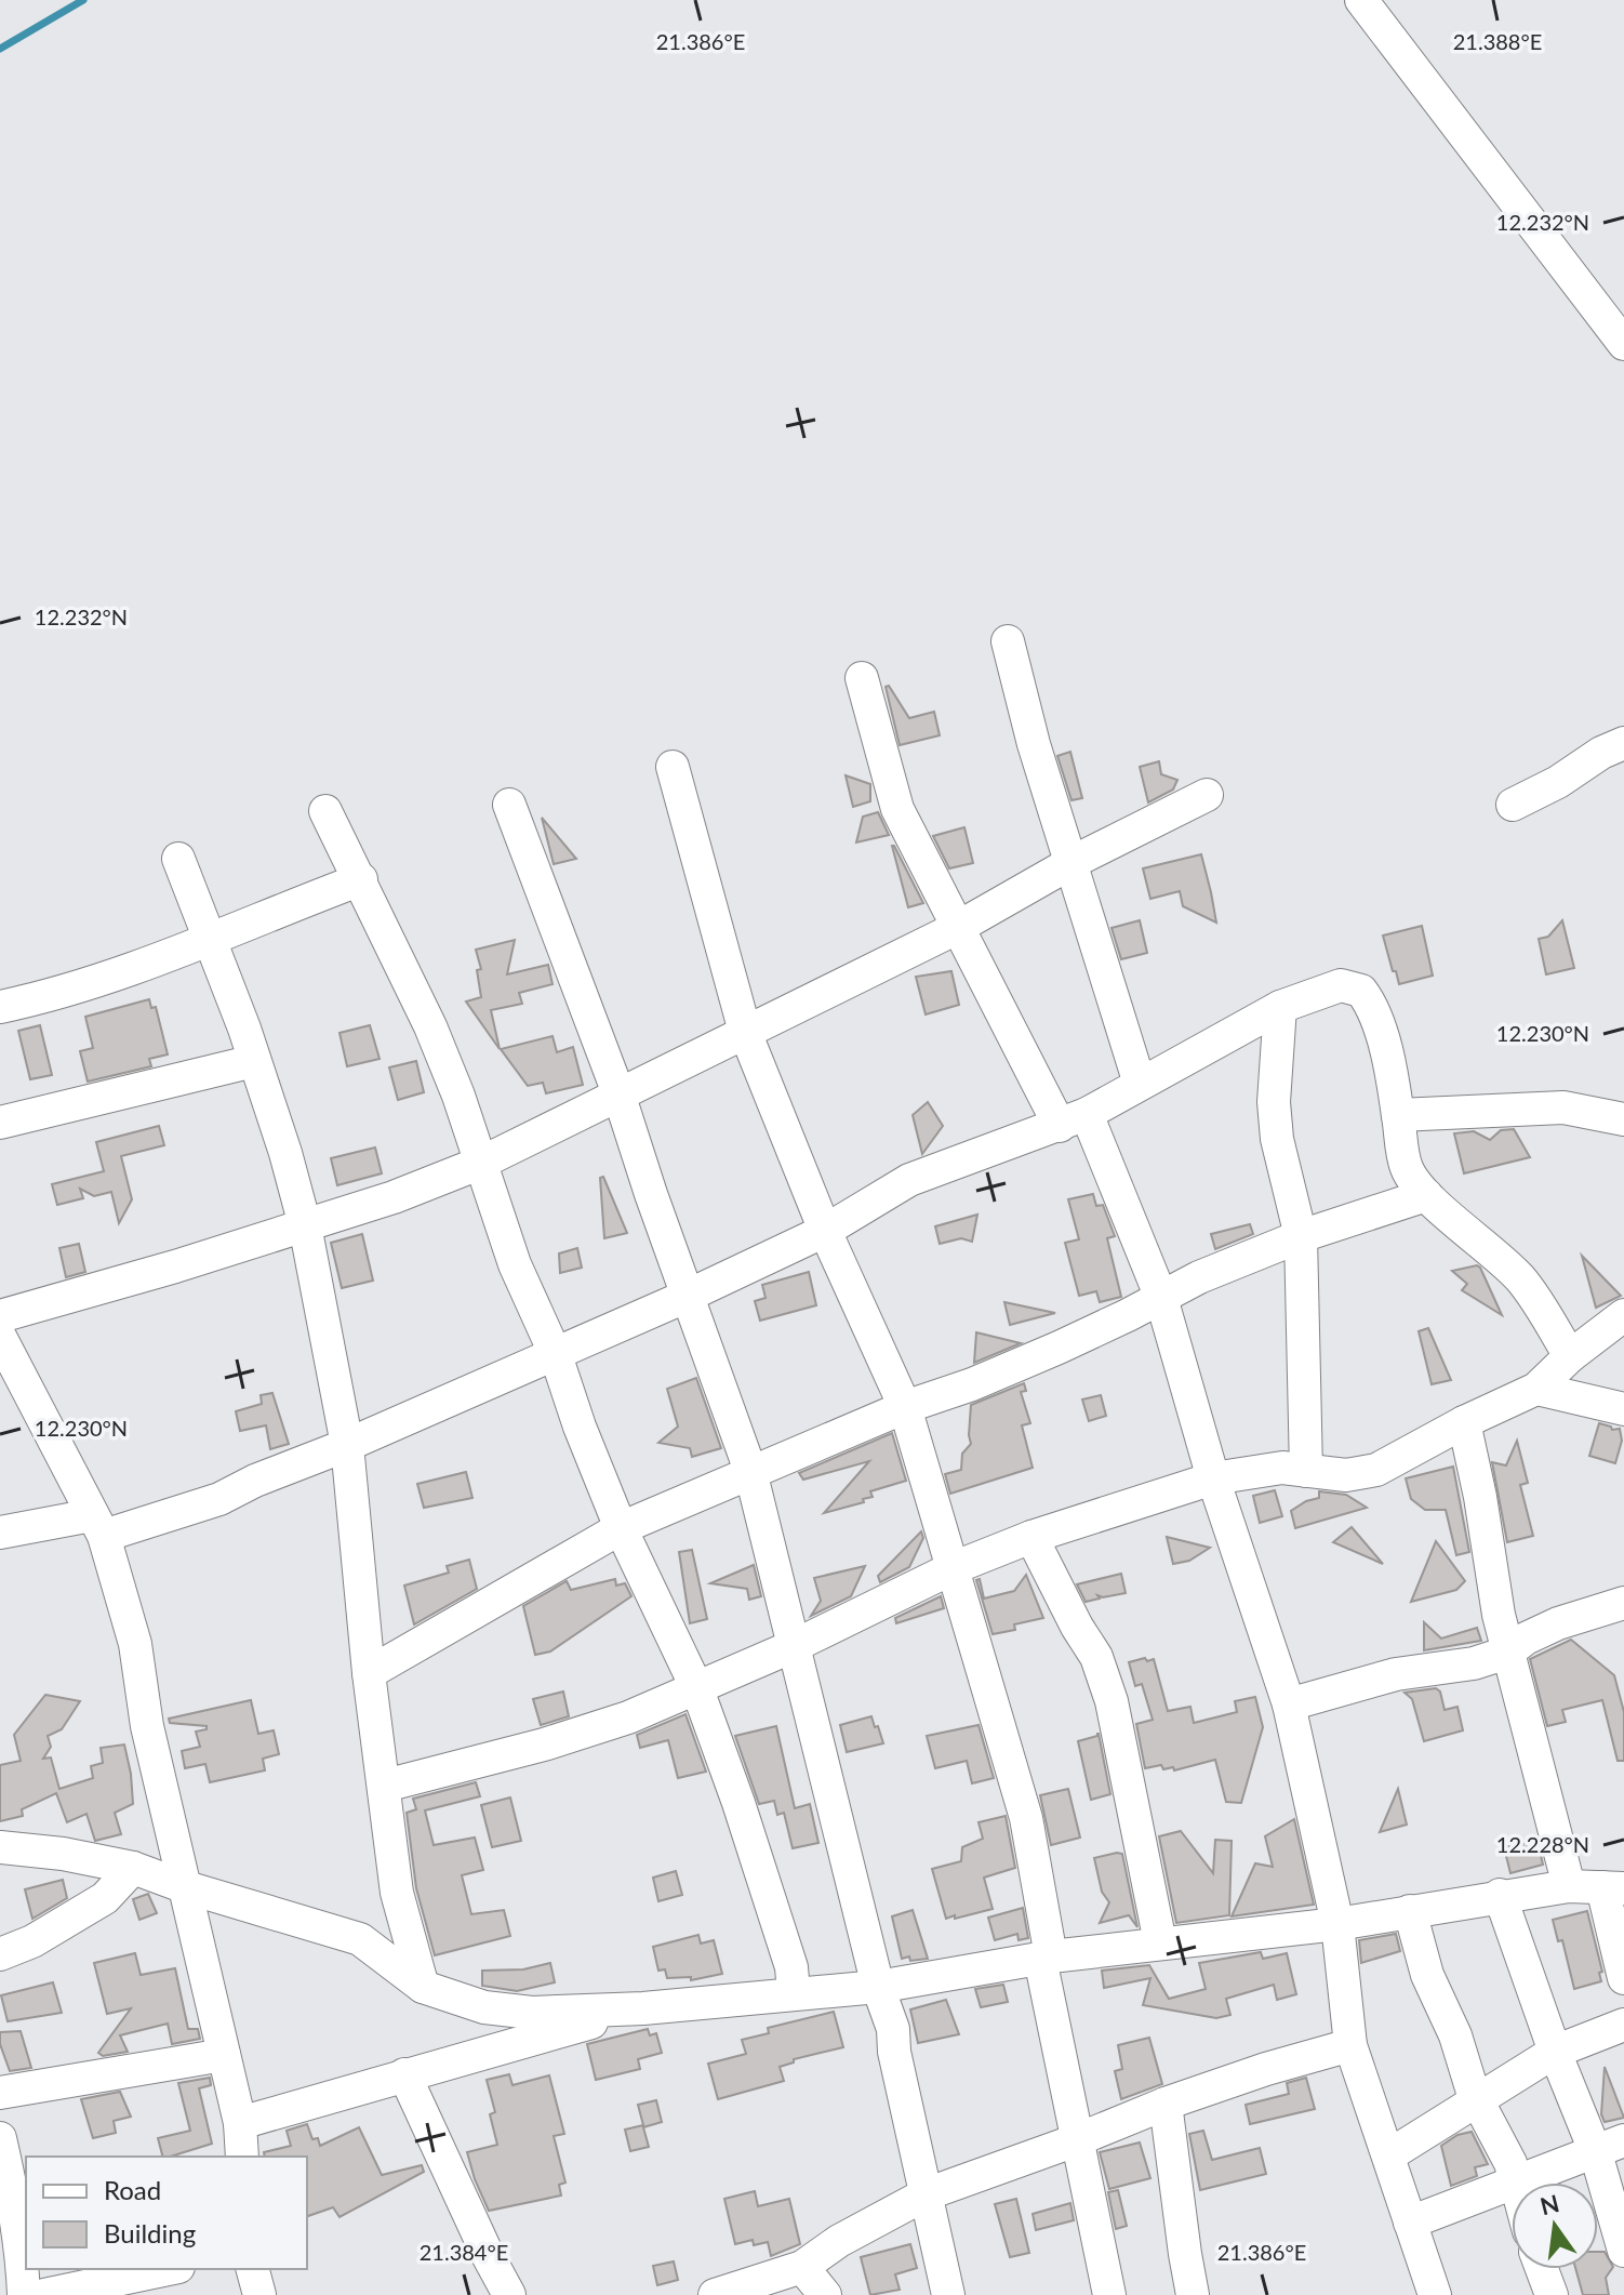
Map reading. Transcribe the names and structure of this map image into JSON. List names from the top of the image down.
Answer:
{
  "legend": ["Road", "Building"],
  "north": "top",
  "coordinates": [
    "21.388°E",
    "21.386°E",
    "12.232°N",
    "12.230°N",
    "12.228°N",
    "21.384°E"
  ]
}
